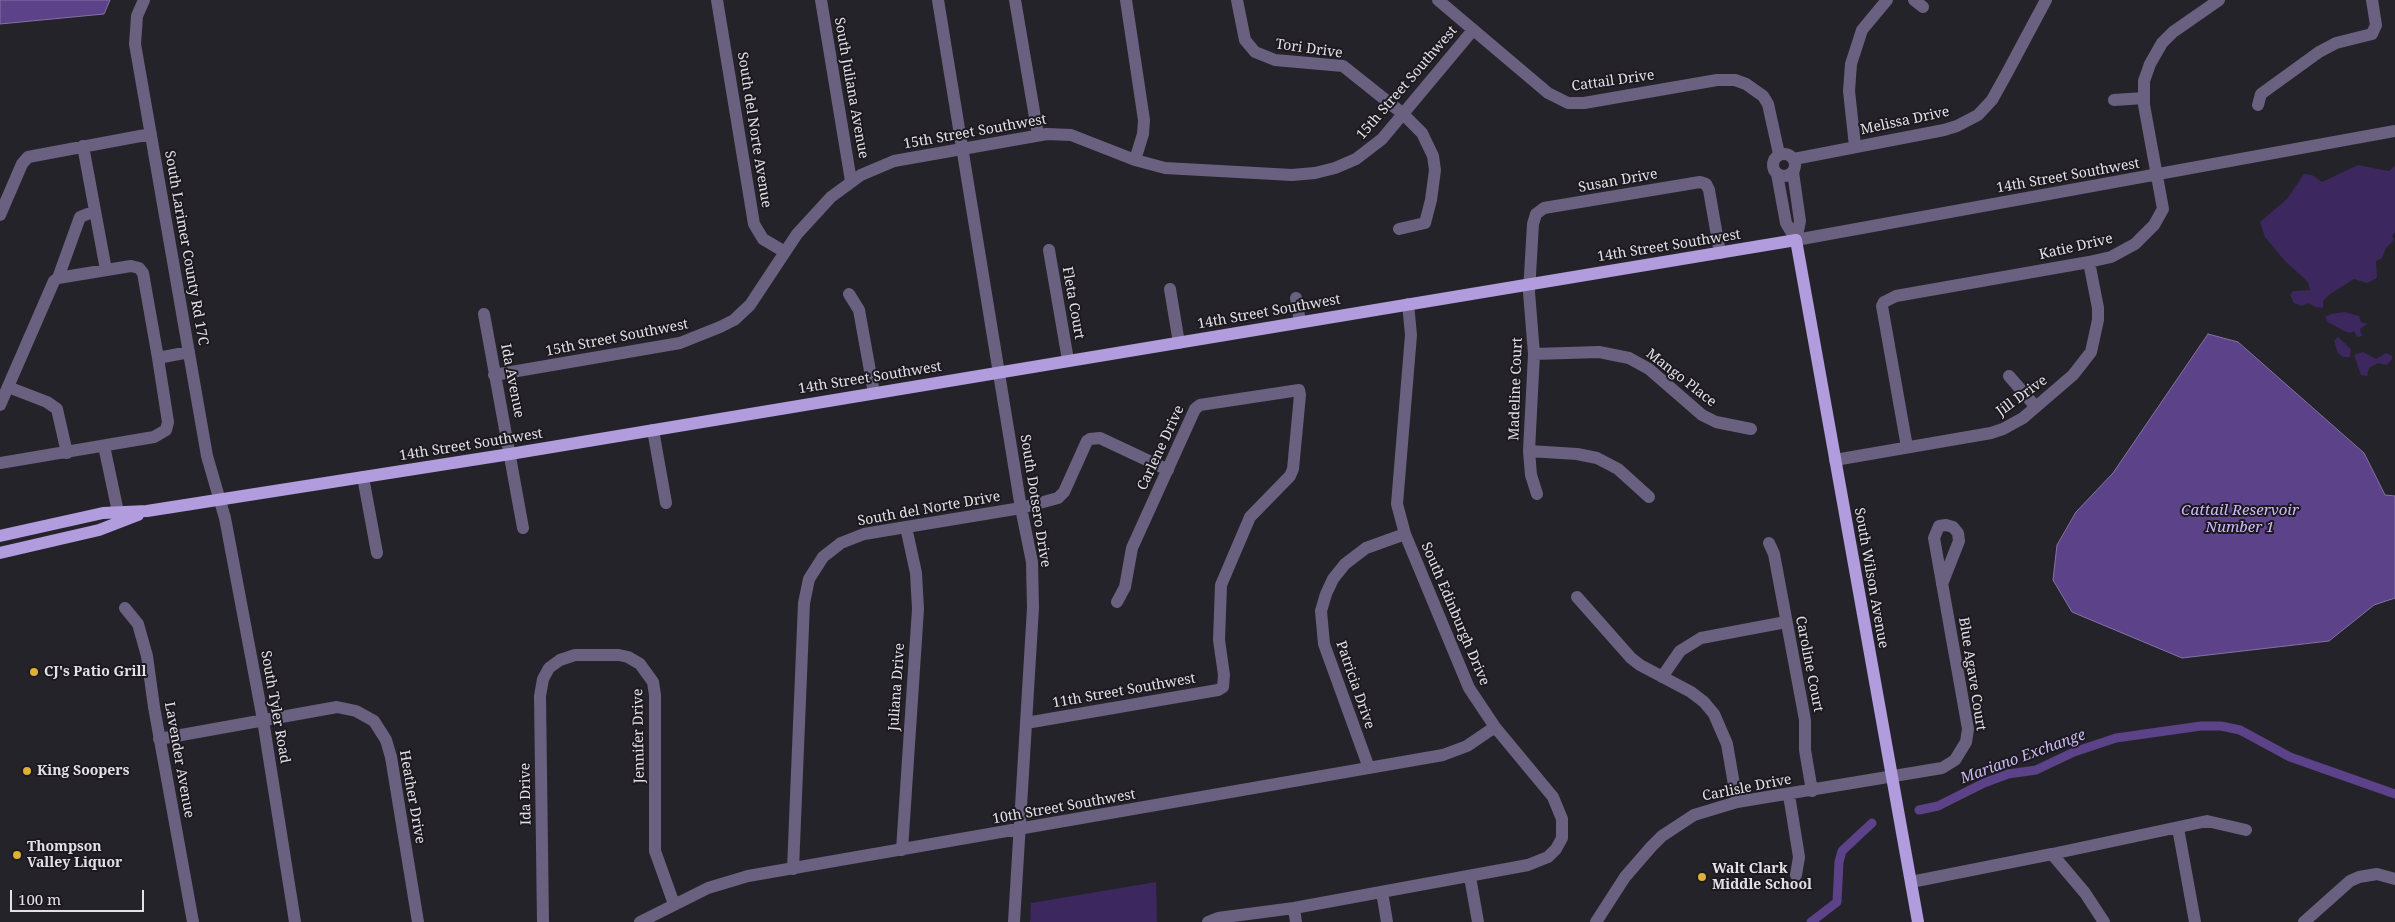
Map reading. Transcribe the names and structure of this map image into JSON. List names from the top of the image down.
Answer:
{
  "streets": {
    "main road": ["14th Street Southwest", "South Wilson Avenue"],
    "street": [
      "Tori Drive",
      "Cattail Drive",
      "15th Street Southwest",
      "South Juliana Avenue",
      "Melissa Drive",
      "South del Norte Avenue",
      "Susan Drive",
      "Katie Drive",
      "South Larimer County Rd 17C",
      "Fleta Court",
      "Mango Place",
      "Ida Avenue",
      "Madeline Court",
      "Jill Drive",
      "Carlene Drive",
      "South Dotsero Drive",
      "South del Norte Drive",
      "South Edinburgh Drive",
      "Caroline Court",
      "Blue Agave Court",
      "Patricia Drive",
      "Juliana Drive",
      "11th Street Southwest",
      "South Tyler Road",
      "Jennifer Drive",
      "Lavender Avenue",
      "Carlisle Drive",
      "Ida Drive",
      "Heather Drive",
      "10th Street Southwest"
    ]
  },
  "crossings": [
    ["Tori Drive", "15th Street Southwest"],
    ["Cattail Drive", "15th Street Southwest"],
    ["Cattail Drive", "Melissa Drive"],
    ["Cattail Drive", "South Wilson Avenue"],
    ["15th Street Southwest", "South Juliana Avenue"],
    ["15th Street Southwest", "South del Norte Avenue"],
    ["15th Street Southwest", "Ida Avenue"],
    ["15th Street Southwest", "South Dotsero Drive"],
    ["Melissa Drive", "South Wilson Avenue"],
    ["14th Street Southwest", "Susan Drive"],
    ["14th Street Southwest", "Katie Drive"],
    ["14th Street Southwest", "South Larimer County Rd 17C"],
    ["14th Street Southwest", "Fleta Court"],
    ["14th Street Southwest", "Ida Avenue"],
    ["14th Street Southwest", "Madeline Court"],
    ["14th Street Southwest", "South Dotsero Drive"],
    ["14th Street Southwest", "South Wilson Avenue"],
    ["14th Street Southwest", "South Edinburgh Drive"],
    ["14th Street Southwest", "South Tyler Road"],
    ["Susan Drive", "Madeline Court"],
    ["Katie Drive", "Jill Drive"],
    ["South Larimer County Rd 17C", "South Tyler Road"],
    ["Mango Place", "Madeline Court"],
    ["Jill Drive", "South Wilson Avenue"],
    ["Carlene Drive", "South del Norte Drive"],
    ["Carlene Drive", "11th Street Southwest"],
    ["South Dotsero Drive", "South del Norte Drive"],
    ["South Dotsero Drive", "11th Street Southwest"],
    ["South Dotsero Drive", "10th Street Southwest"],
    ["South del Norte Drive", "Juliana Drive"],
    ["South del Norte Drive", "10th Street Southwest"],
    ["South Wilson Avenue", "Blue Agave Court"],
    ["South Wilson Avenue", "Carlisle Drive"],
    ["South Edinburgh Drive", "Patricia Drive"],
    ["South Edinburgh Drive", "10th Street Southwest"],
    ["Caroline Court", "Carlisle Drive"],
    ["Blue Agave Court", "Carlisle Drive"],
    ["Patricia Drive", "10th Street Southwest"],
    ["Juliana Drive", "10th Street Southwest"],
    ["South Tyler Road", "Heather Drive"],
    ["Jennifer Drive", "Ida Drive"],
    ["Jennifer Drive", "10th Street Southwest"],
    ["Lavender Avenue", "Heather Drive"]
  ],
  "water": ["Cattail Reservoir Number 1", "Mariano Exchange"],
  "places": [
    "CJ's Patio Grill",
    "King Soopers",
    "Thompson Valley Liquor",
    "Walt Clark Middle School"
  ],
  "scale_bar": "100 m"
}
